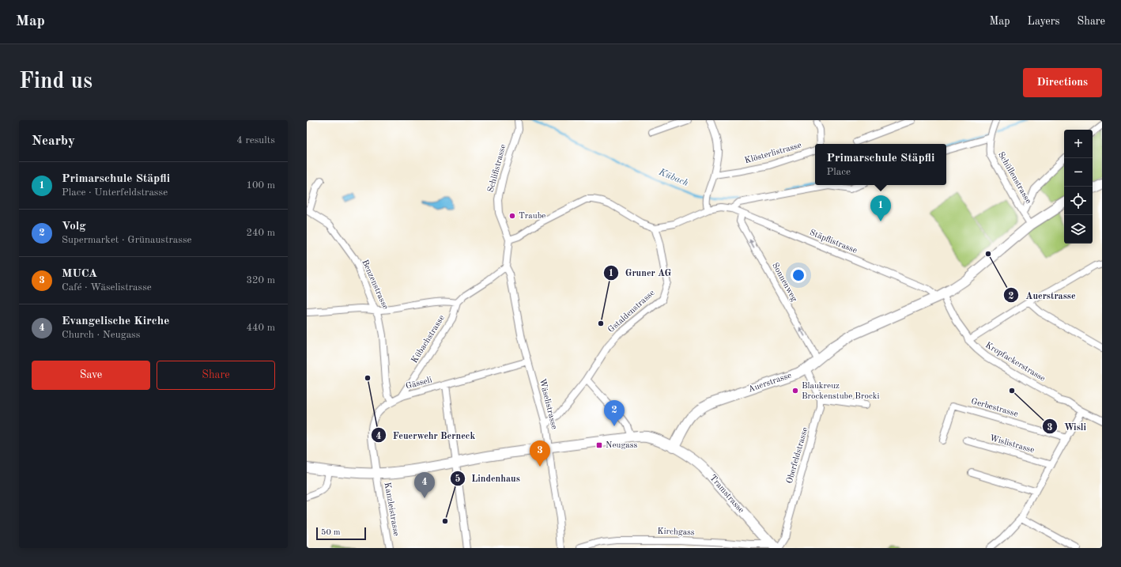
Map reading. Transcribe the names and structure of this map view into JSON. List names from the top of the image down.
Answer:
{
  "streets": {
    "main road": ["Auerstrasse", "Tramstrasse"],
    "street": [
      "Klösterlistrasse",
      "Schlifistrasse",
      "Schüllenstrasse",
      "Stäpflistrasse",
      "Sonnenweg",
      "Benzenstrasse",
      "Gstaldenstrasse",
      "Kübachstrasse",
      "Kropfackerstrasse",
      "Gässeli",
      "Wäselistrasse",
      "Gerbestrasse",
      "Wislistrasse",
      "Oberfeldstrasse",
      "Kanzleistrasse",
      "Kirchgass"
    ]
  },
  "crossings": [
    ["Schüllenstrasse", "Auerstrasse"],
    ["Stäpflistrasse", "Sonnenweg"],
    ["Stäpflistrasse", "Kropfackerstrasse"],
    ["Stäpflistrasse", "Auerstrasse"],
    ["Sonnenweg", "Auerstrasse"],
    ["Benzenstrasse", "Gässeli"],
    ["Gstaldenstrasse", "Wäselistrasse"],
    ["Kübachstrasse", "Gässeli"],
    ["Kropfackerstrasse", "Auerstrasse"],
    ["Auerstrasse", "Tramstrasse"],
    ["Gässeli", "Wäselistrasse"],
    ["Gässeli", "Kanzleistrasse"],
    ["Oberfeldstrasse", "Tramstrasse"],
    ["Oberfeldstrasse", "Kirchgass"],
    ["Tramstrasse", "Kirchgass"]
  ],
  "one_way": ["Sonnenweg"],
  "water": ["Kübach"],
  "places": {
    "other": [
      "Traube",
      "Auerstrasse",
      "Gruner AG",
      "Feuerwehr Berneck",
      "Blaukreuz Brockenstube Brocki",
      "Wisli",
      "Lindenhaus"
    ],
    "transit": ["Neugass"]
  },
  "scale_bar": "50 m",
  "page": {
    "header": "Map",
    "nav": ["Map", "Layers", "Share"],
    "buttons": [
      "Directions",
      ["Save", "Share"]
    ],
    "title": "Find us",
    "heading": ["Nearby", "4 results"],
    "map_buttons": ["+", "−"],
    "popup": ["Primarschule Stäpfli", "Place"],
    "list": [
      {
        "mark": "1",
        "name": "Primarschule Stäpfli",
        "note": "Place · Unterfeldstrasse",
        "value": "100 m"
      },
      {
        "mark": "2",
        "name": "Volg",
        "note": "Supermarket · Grünaustrasse",
        "value": "240 m"
      },
      {
        "mark": "3",
        "name": "MUCA",
        "note": "Café · Wäselistrasse",
        "value": "320 m"
      },
      {
        "mark": "4",
        "name": "Evangelische Kirche",
        "note": "Church · Neugass",
        "value": "440 m"
      }
    ],
    "pins": [
      "1",
      "2",
      "3",
      "4"
    ],
    "scale": "50 m"
  }
}
